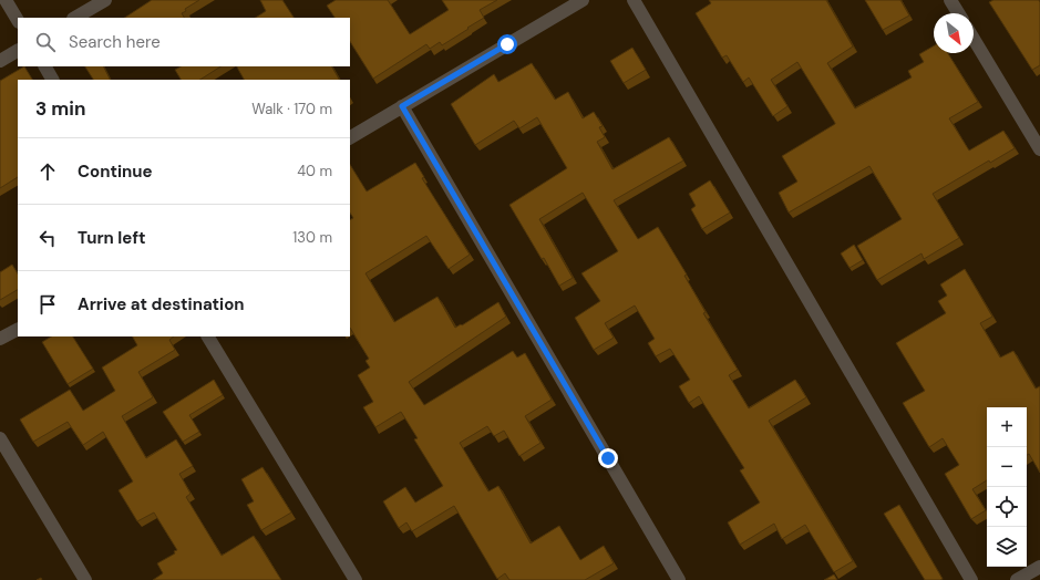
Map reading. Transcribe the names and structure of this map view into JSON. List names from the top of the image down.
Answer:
{
  "north": "bottom right",
  "page": {
    "search": "Search here",
    "heading": ["3 min", "Walk · 170 m"],
    "list": [
      ["Continue", "40 m"],
      ["Turn left", "130 m"],
      "Arrive at destination"
    ],
    "map_buttons": ["+", "−"]
  }
}
